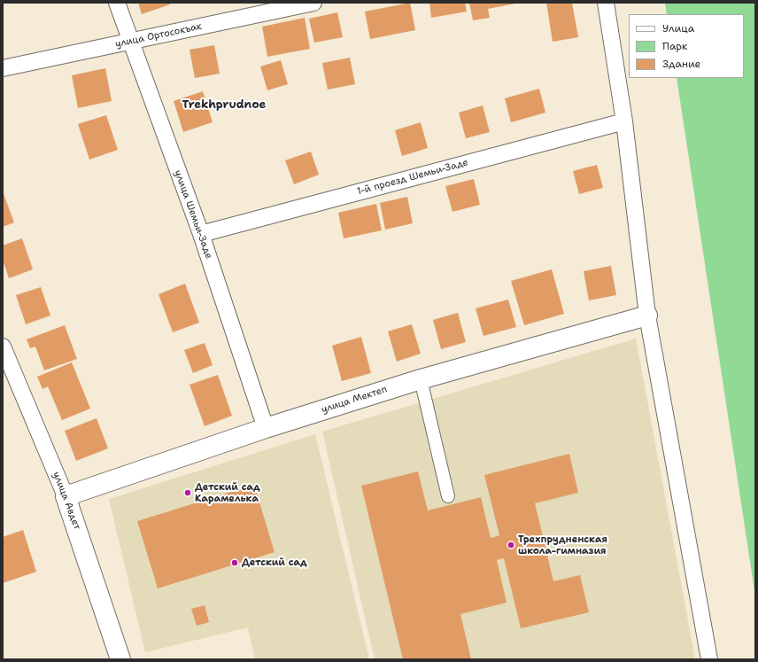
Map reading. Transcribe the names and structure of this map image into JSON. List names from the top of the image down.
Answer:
{
  "streets": {
    "street": [
      "улица Ортосокъак",
      "1-й проезд Шемьи-Заде",
      "улица Шемьи-Заде",
      "улица Мектеп",
      "улица Авдет"
    ]
  },
  "crossings": [
    ["улица Ортосокъак", "улица Шемьи-Заде"],
    ["1-й проезд Шемьи-Заде", "улица Шемьи-Заде"],
    ["улица Шемьи-Заде", "улица Мектеп"],
    ["улица Мектеп", "улица Авдет"]
  ],
  "districts": ["Trekhprudnoe"],
  "places": ["Детский сад Карамелька", "Трехпрудненская школа-гимназия", "Детский сад"],
  "legend": ["Улица", "Парк", "Здание"]
}
